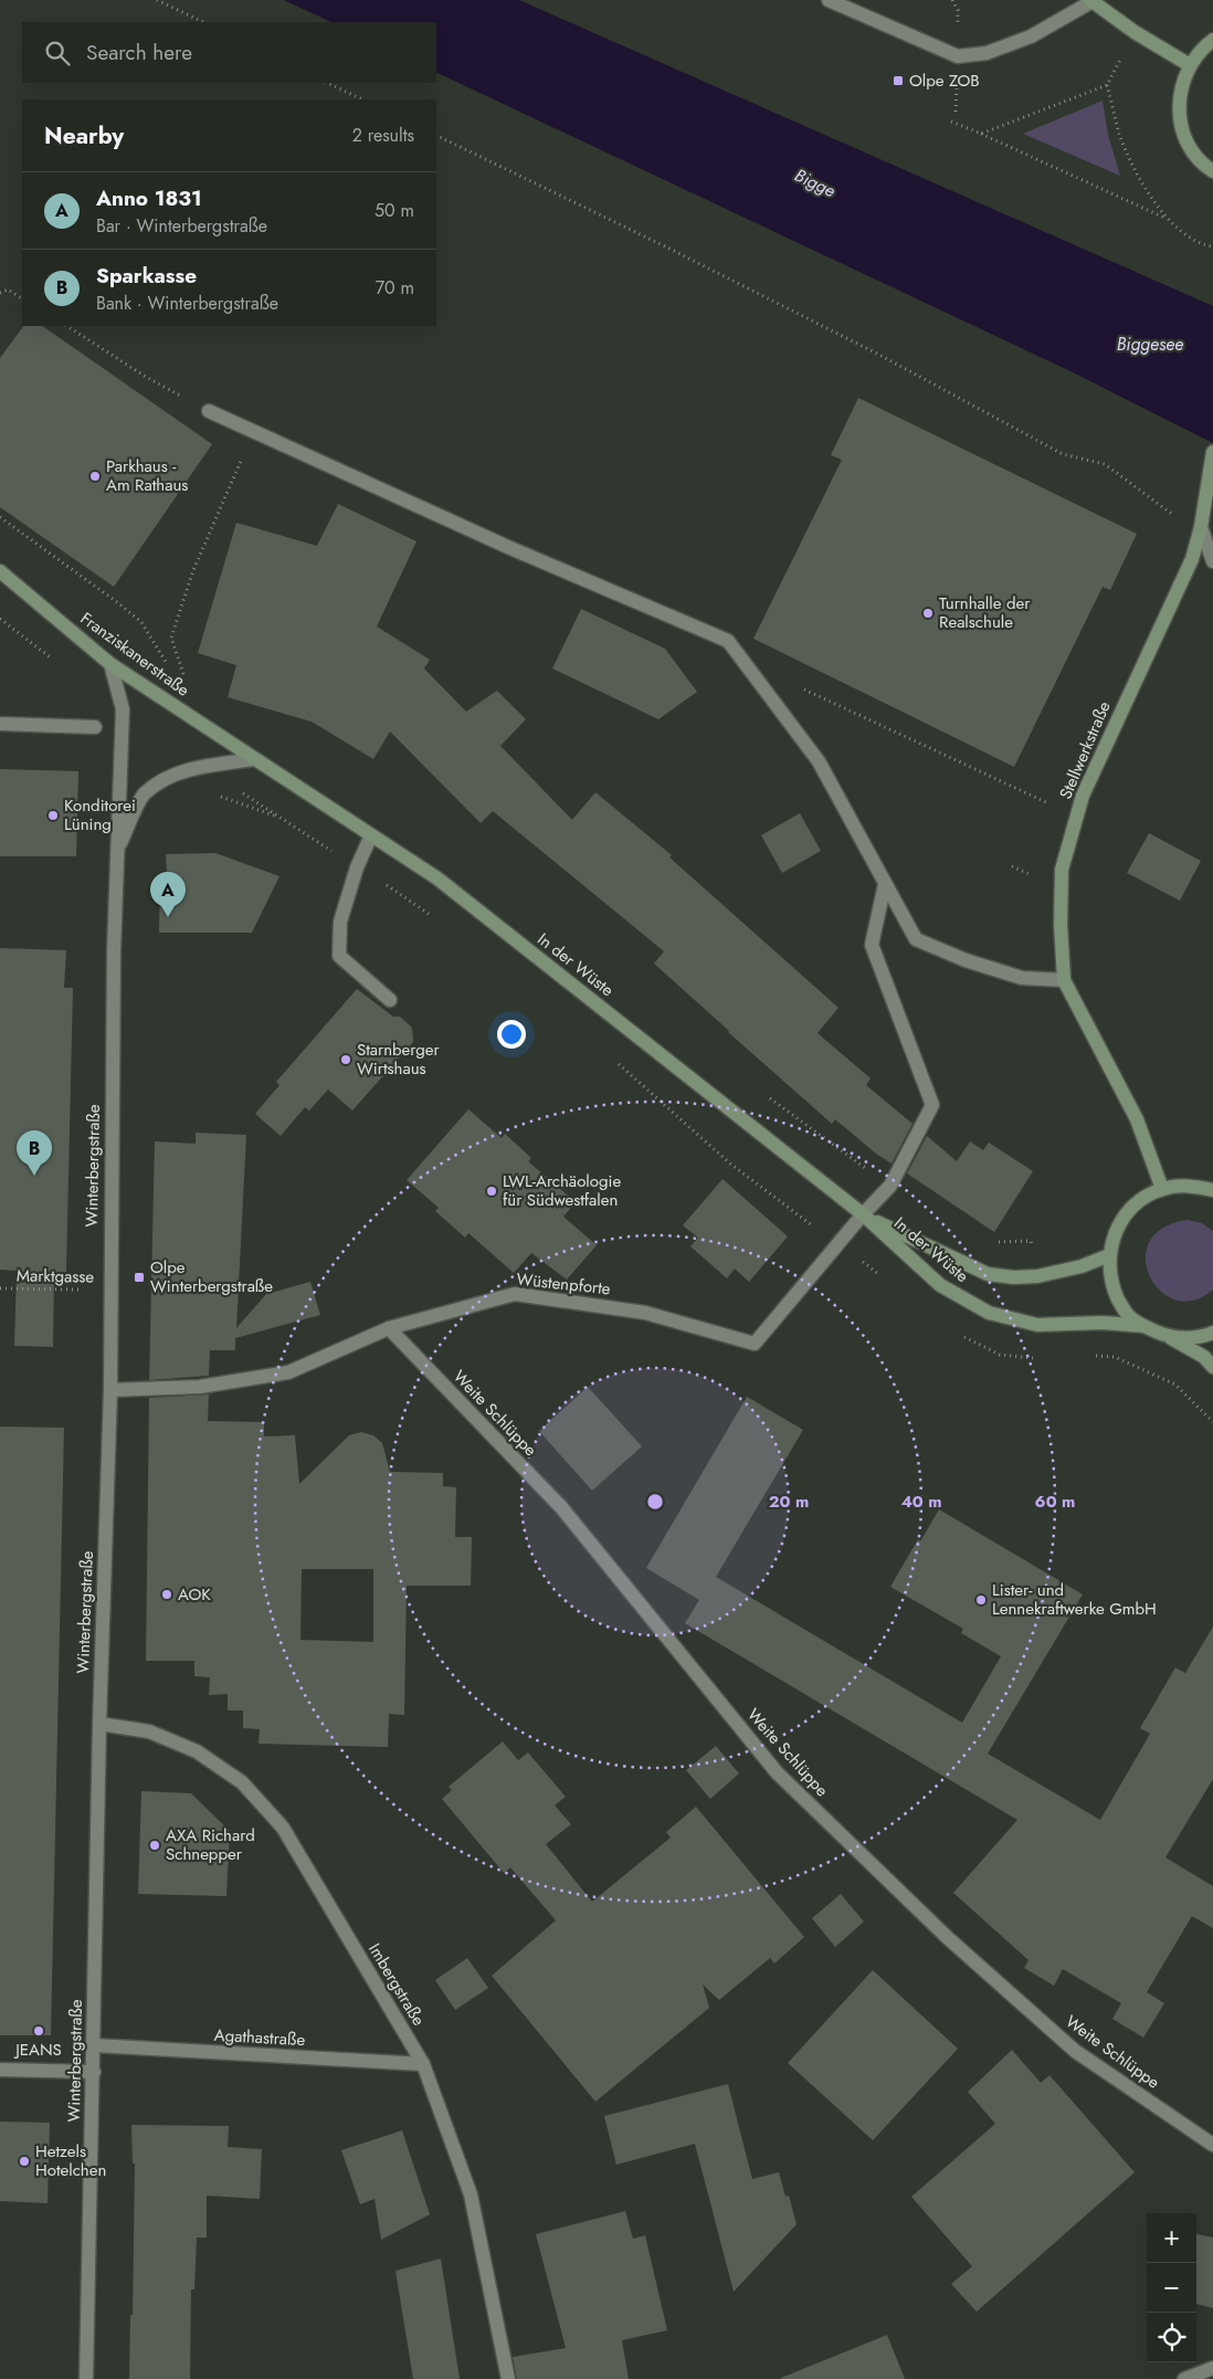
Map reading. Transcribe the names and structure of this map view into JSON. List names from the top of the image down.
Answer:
{
  "streets": {
    "street": [
      "Franziskanerstraße",
      "Stellwerkstraße",
      "In der Wüste",
      "Winterbergstraße",
      "Wüstenpforte",
      "Weite Schlüppe",
      "Imbergstraße",
      "Agathastraße"
    ],
    "path": ["Marktgasse"]
  },
  "crossings": [
    ["Franziskanerstraße", "In der Wüste"],
    ["Franziskanerstraße", "Winterbergstraße"],
    ["In der Wüste", "Winterbergstraße"],
    ["In der Wüste", "Wüstenpforte"],
    ["Winterbergstraße", "Marktgasse"],
    ["Winterbergstraße", "Wüstenpforte"],
    ["Winterbergstraße", "Imbergstraße"],
    ["Winterbergstraße", "Agathastraße"],
    ["Wüstenpforte", "Weite Schlüppe"],
    ["Imbergstraße", "Agathastraße"]
  ],
  "water": ["Bigge", "Biggesee"],
  "places": {
    "transit": ["Olpe ZOB", "Olpe Winterbergstraße"],
    "other": [
      "Parkhaus - Am Rathaus",
      "Turnhalle der Realschule",
      "Konditorei Lüning",
      "Starnberger Wirtshaus",
      "LWL-Archäologie für Südwestfalen",
      "AOK",
      "Lister- und Lennekraftwerke GmbH",
      "AXA Richard Schnepper",
      "JEANS",
      "Hetzels Hotelchen"
    ]
  },
  "page": {
    "search": "Search here",
    "heading": ["Nearby", "2 results"],
    "list": [
      {
        "mark": "A",
        "name": "Anno 1831",
        "note": "Bar · Winterbergstraße",
        "value": "50 m"
      },
      {
        "mark": "B",
        "name": "Sparkasse",
        "note": "Bank · Winterbergstraße",
        "value": "70 m"
      }
    ],
    "pins": ["A", "B"],
    "map_buttons": ["+", "−"]
  },
  "rings": ["20 m", "40 m", "60 m"]
}
